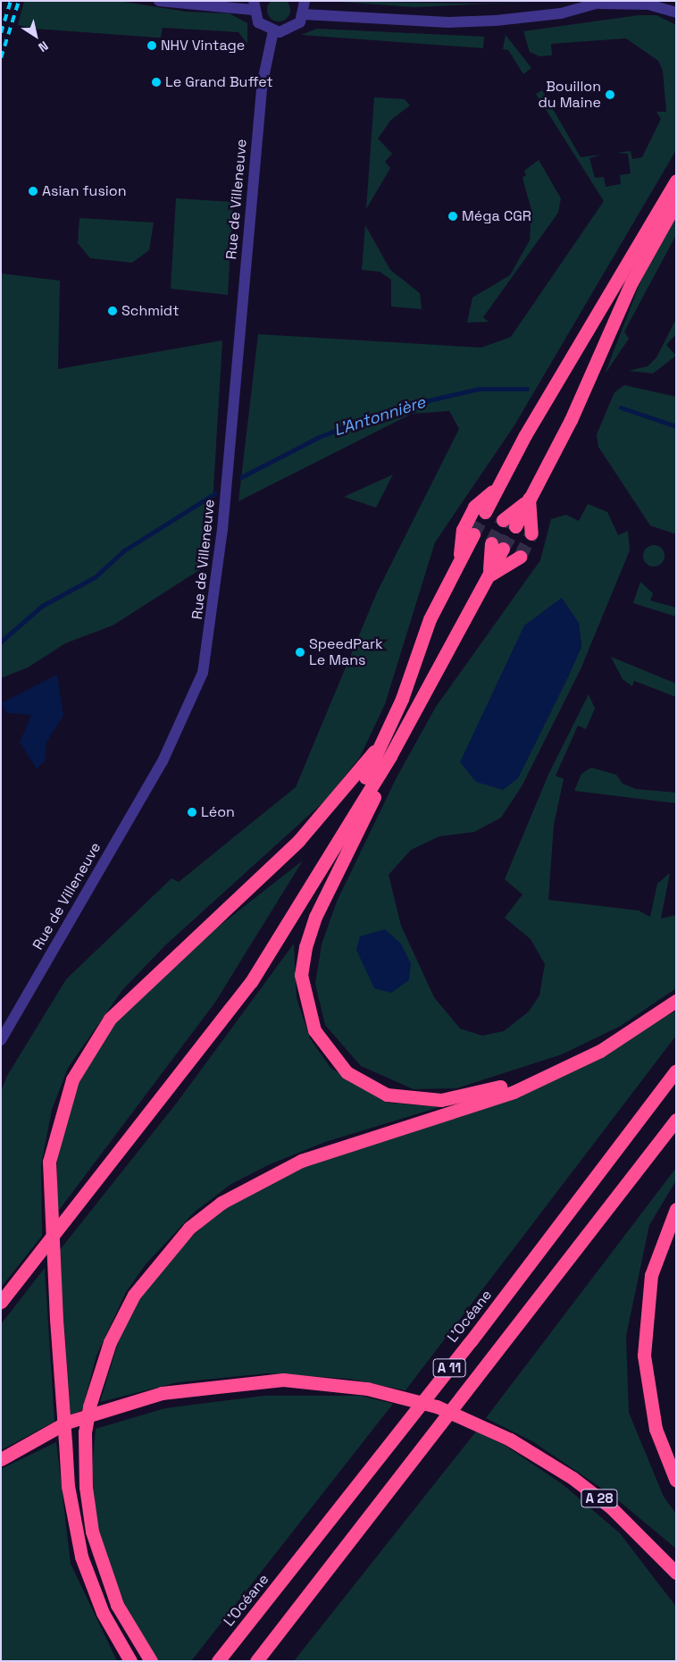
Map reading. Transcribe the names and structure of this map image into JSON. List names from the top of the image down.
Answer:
{
  "streets": {
    "highway": ["L’Océane", "A 11", "A 28"],
    "street": ["Rue de Villeneuve"]
  },
  "water": ["L'Antonnière"],
  "places": [
    "NHV Vintage",
    "Le Grand Buffet",
    "Bouillon du Maine",
    "Asian fusion",
    "Méga CGR",
    "Schmidt",
    "SpeedPark Le Mans",
    "Léon"
  ],
  "north": "bottom right"
}
